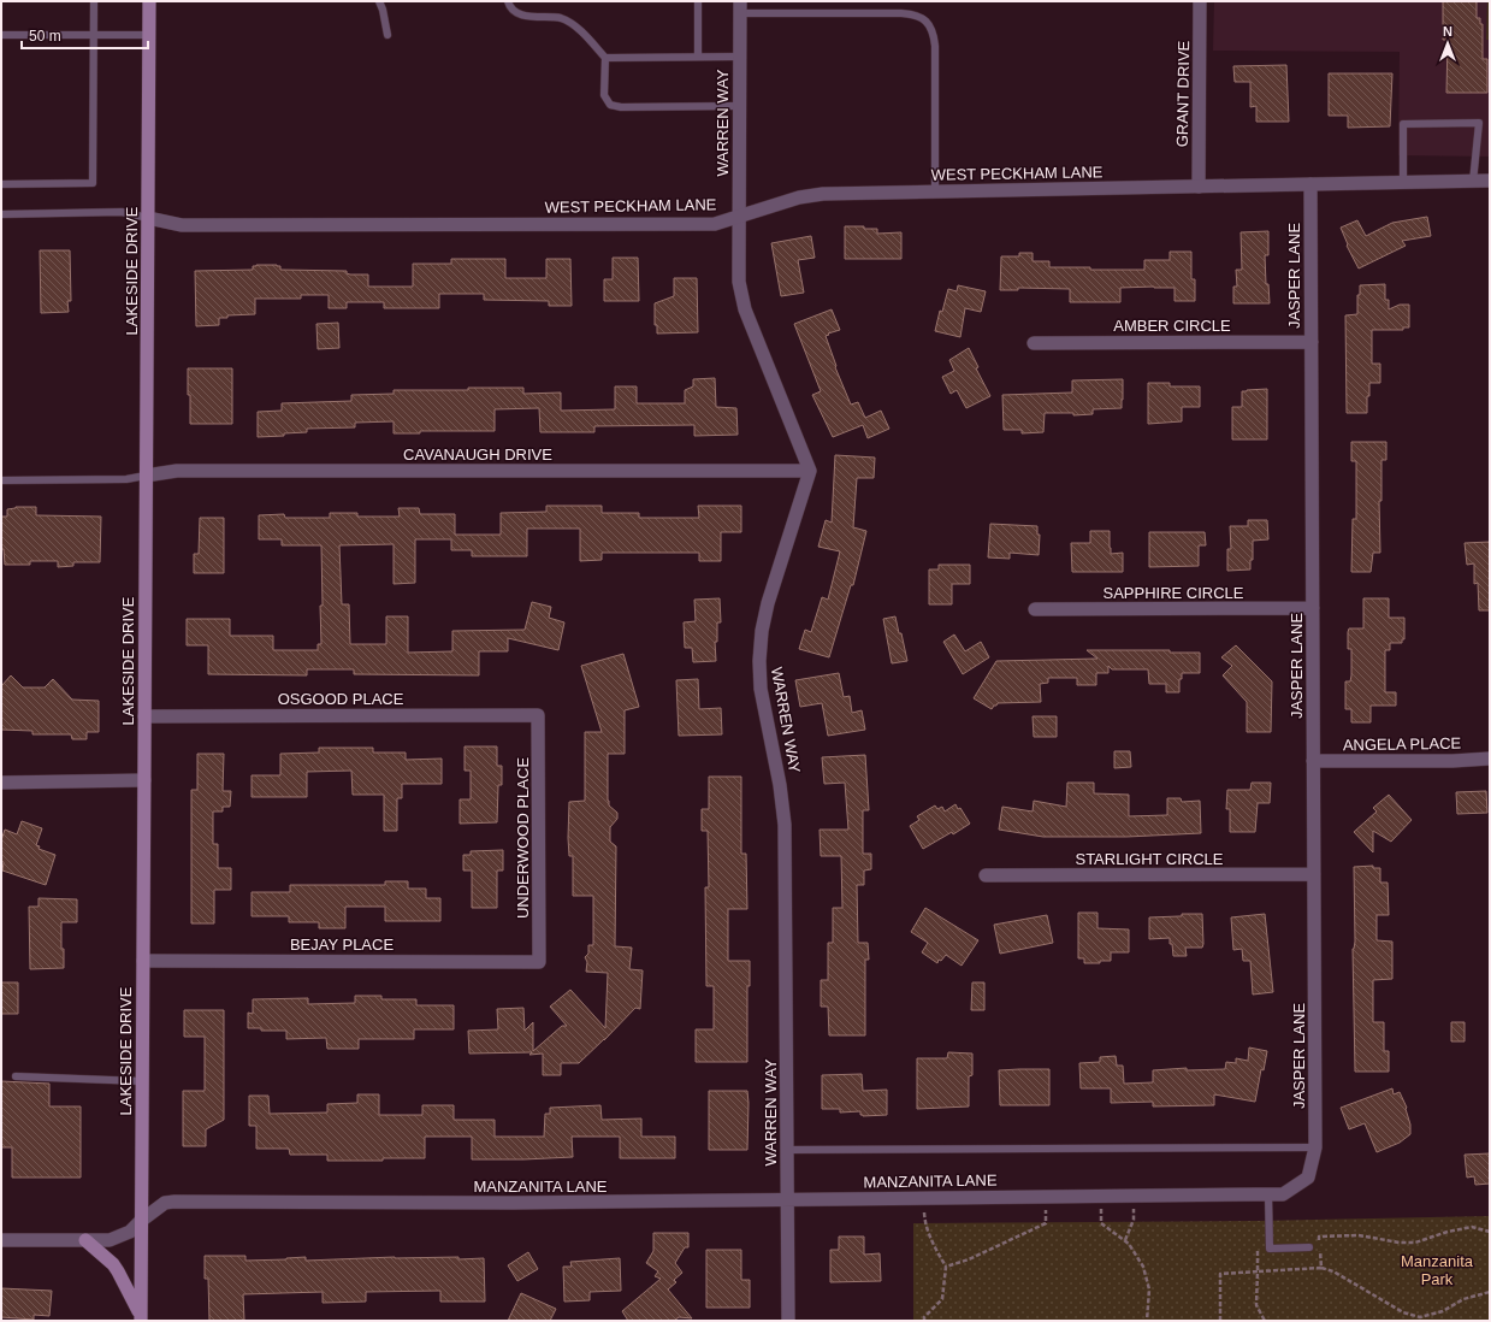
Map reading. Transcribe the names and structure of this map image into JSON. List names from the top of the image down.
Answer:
{
  "streets": {
    "main road": ["LAKESIDE DRIVE"],
    "street": [
      "GRANT DRIVE",
      "WARREN WAY",
      "WEST PECKHAM LANE",
      "JASPER LANE",
      "AMBER CIRCLE",
      "CAVANAUGH DRIVE",
      "SAPPHIRE CIRCLE",
      "OSGOOD PLACE",
      "ANGELA PLACE",
      "UNDERWOOD PLACE",
      "STARLIGHT CIRCLE",
      "BEJAY PLACE",
      "MANZANITA LANE"
    ]
  },
  "crossings": [
    ["GRANT DRIVE", "WEST PECKHAM LANE"],
    ["WARREN WAY", "WEST PECKHAM LANE"],
    ["WARREN WAY", "CAVANAUGH DRIVE"],
    ["WARREN WAY", "MANZANITA LANE"],
    ["WEST PECKHAM LANE", "LAKESIDE DRIVE"],
    ["WEST PECKHAM LANE", "JASPER LANE"],
    ["LAKESIDE DRIVE", "CAVANAUGH DRIVE"],
    ["LAKESIDE DRIVE", "OSGOOD PLACE"],
    ["LAKESIDE DRIVE", "BEJAY PLACE"],
    ["LAKESIDE DRIVE", "MANZANITA LANE"],
    ["JASPER LANE", "AMBER CIRCLE"],
    ["JASPER LANE", "SAPPHIRE CIRCLE"],
    ["JASPER LANE", "ANGELA PLACE"],
    ["JASPER LANE", "STARLIGHT CIRCLE"],
    ["JASPER LANE", "MANZANITA LANE"],
    ["OSGOOD PLACE", "UNDERWOOD PLACE"],
    ["UNDERWOOD PLACE", "BEJAY PLACE"]
  ],
  "parks": ["Manzanita Park"],
  "scale_bar": "50 m",
  "north": "top"
}
